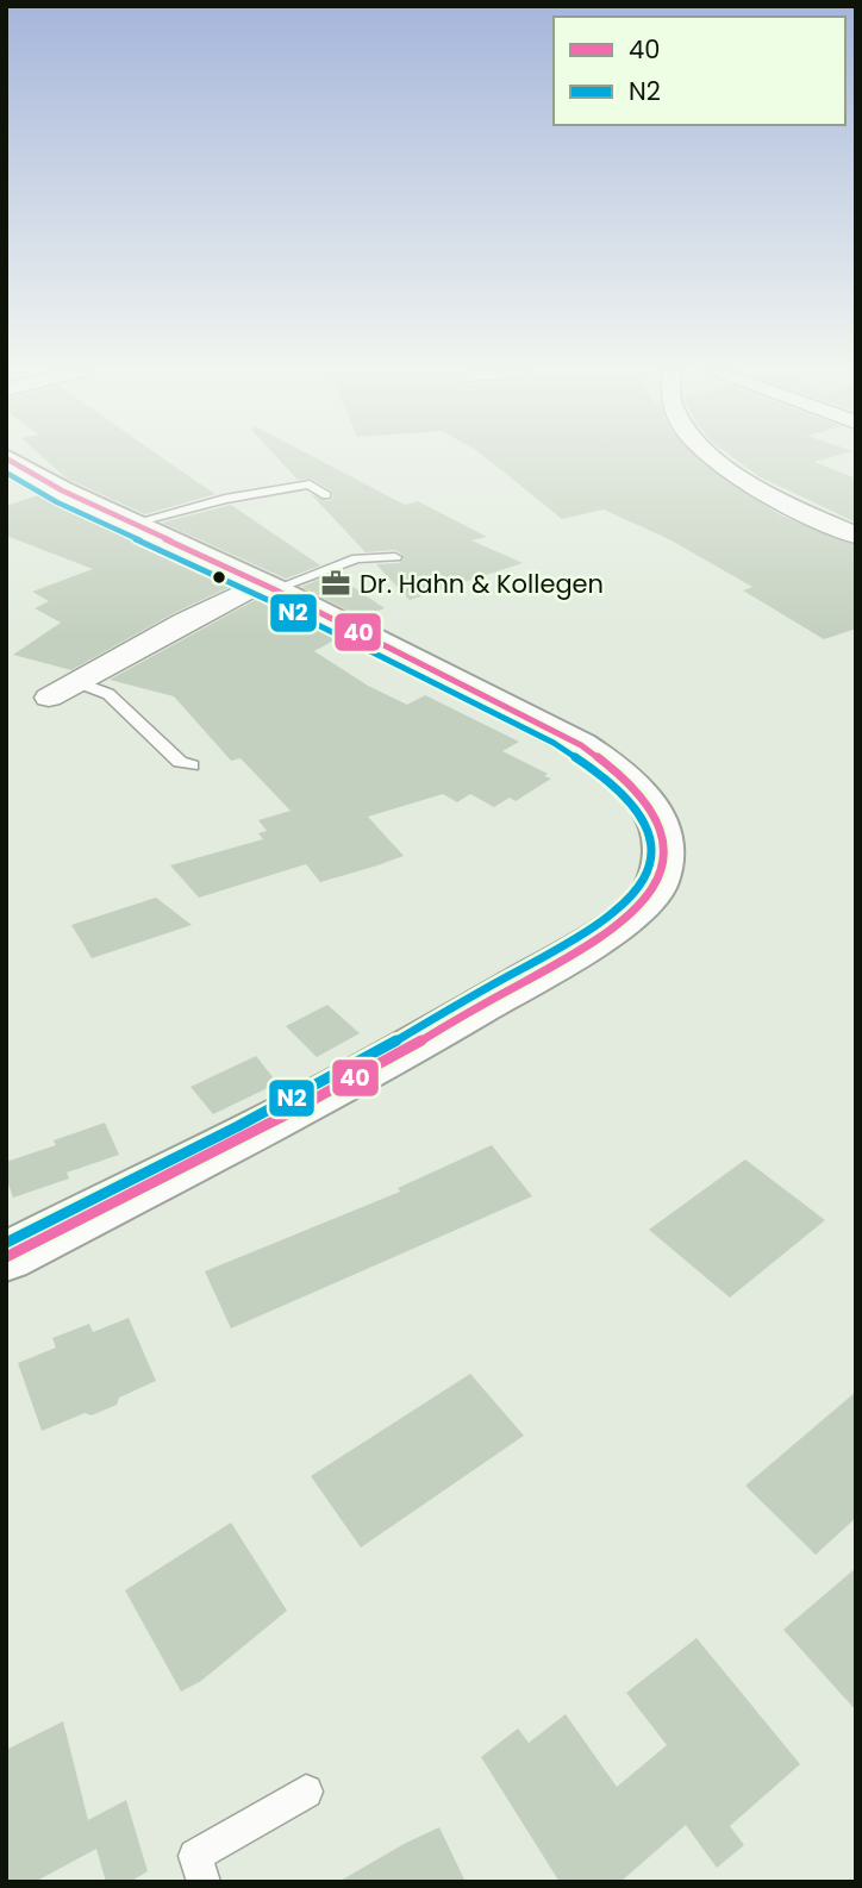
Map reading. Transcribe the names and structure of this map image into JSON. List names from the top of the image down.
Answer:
{
  "places": {
    "office": ["Dr. Hahn & Kollegen"]
  },
  "lines": ["transit line 40", "transit line N2"],
  "legend": ["40", "N2"]
}
